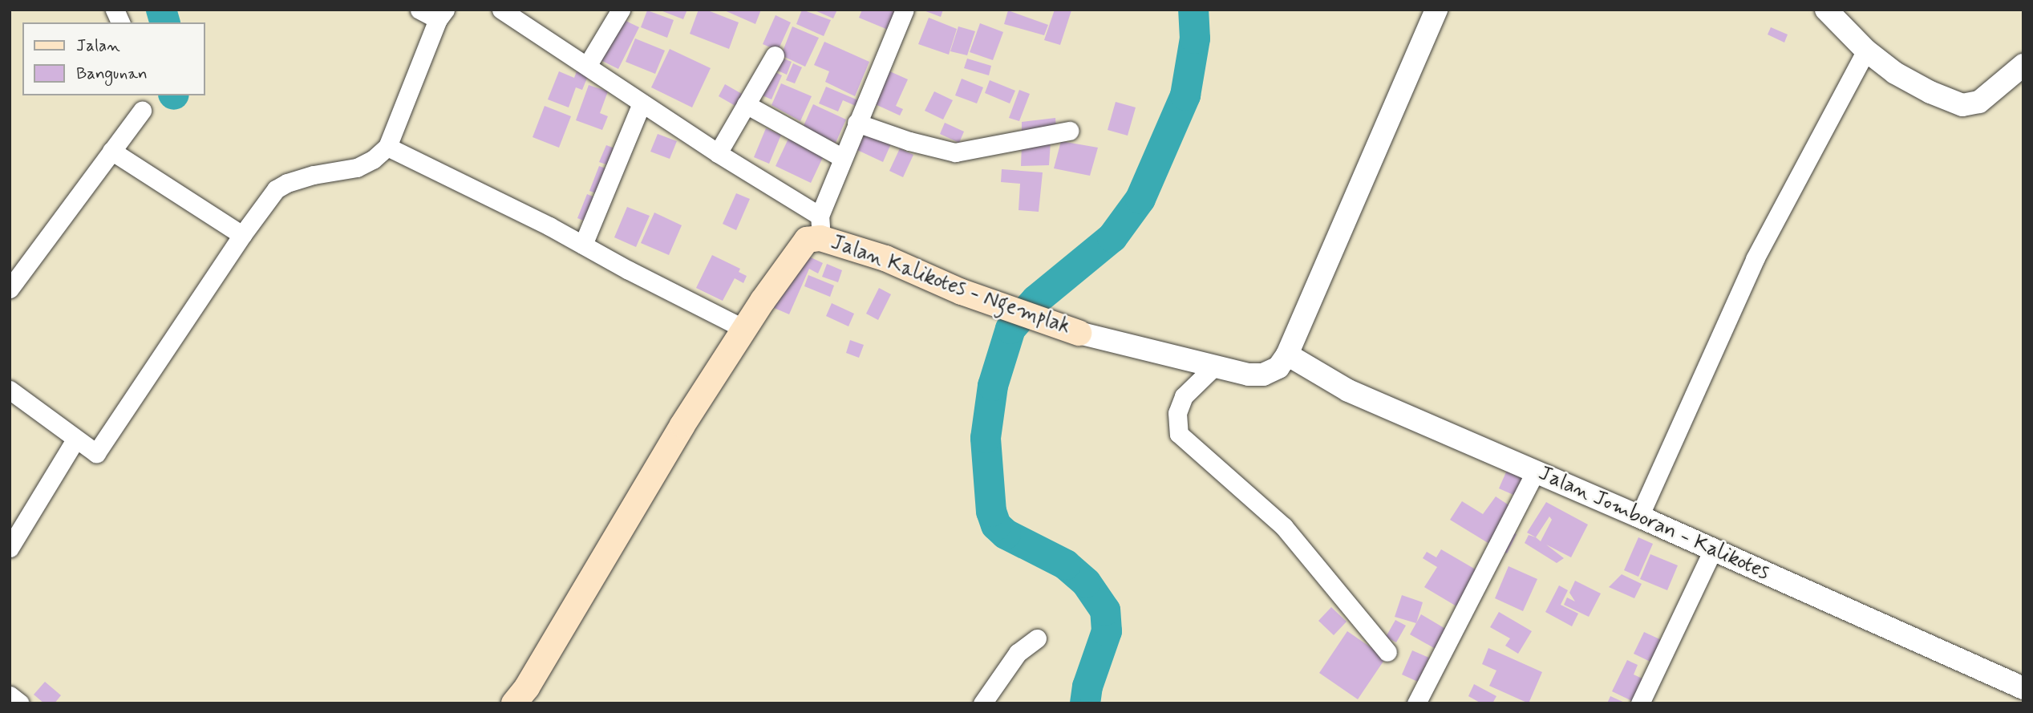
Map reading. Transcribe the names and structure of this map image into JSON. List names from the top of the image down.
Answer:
{
  "streets": {
    "main road": ["Jalan Kalikotes - Ngemplak"],
    "street": ["Jalan Jomboran - Kalikotes"]
  },
  "crossings": [
    ["Jalan Kalikotes - Ngemplak", "Jalan Jomboran - Kalikotes"]
  ],
  "legend": ["Jalan", "Bangunan"]
}
